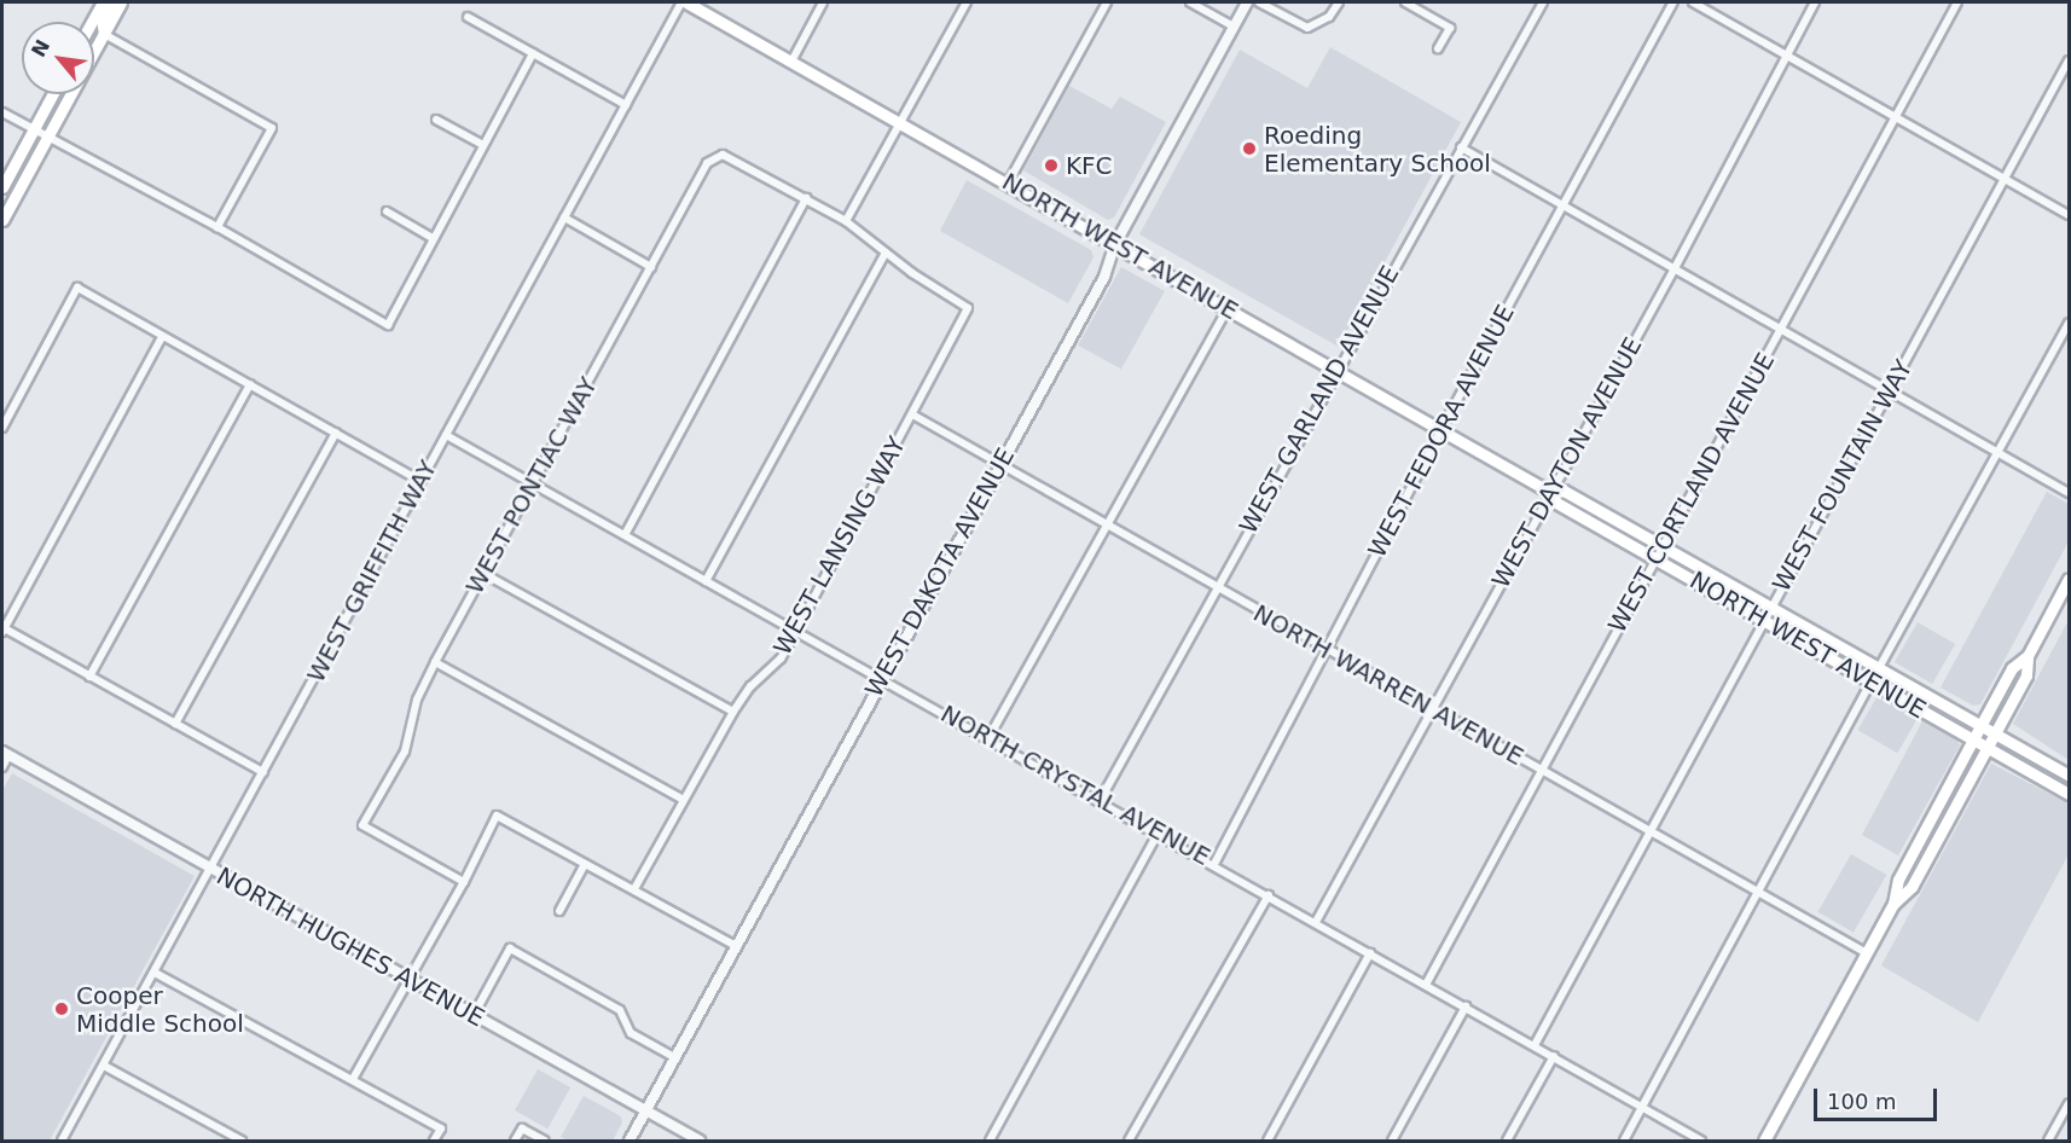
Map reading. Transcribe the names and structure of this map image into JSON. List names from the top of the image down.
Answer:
{
  "streets": {
    "main road": ["NORTH WEST AVENUE"],
    "street": [
      "WEST GARLAND AVENUE",
      "WEST FEDORA AVENUE",
      "WEST DAYTON AVENUE",
      "WEST FOUNTAIN WAY",
      "WEST PONTIAC WAY",
      "WEST CORTLAND AVENUE",
      "WEST LANSING WAY",
      "WEST GRIFFITH WAY",
      "WEST DAKOTA AVENUE",
      "NORTH WARREN AVENUE",
      "NORTH CRYSTAL AVENUE",
      "NORTH HUGHES AVENUE"
    ]
  },
  "crossings": [
    ["NORTH WEST AVENUE", "WEST GARLAND AVENUE"],
    ["NORTH WEST AVENUE", "WEST FEDORA AVENUE"],
    ["NORTH WEST AVENUE", "WEST DAYTON AVENUE"],
    ["NORTH WEST AVENUE", "WEST FOUNTAIN WAY"],
    ["NORTH WEST AVENUE", "WEST CORTLAND AVENUE"],
    ["NORTH WEST AVENUE", "WEST GRIFFITH WAY"],
    ["NORTH WEST AVENUE", "WEST DAKOTA AVENUE"],
    ["WEST GARLAND AVENUE", "NORTH WARREN AVENUE"],
    ["WEST GARLAND AVENUE", "NORTH CRYSTAL AVENUE"],
    ["WEST FEDORA AVENUE", "NORTH WARREN AVENUE"],
    ["WEST FEDORA AVENUE", "NORTH CRYSTAL AVENUE"],
    ["WEST DAYTON AVENUE", "NORTH WARREN AVENUE"],
    ["WEST DAYTON AVENUE", "NORTH CRYSTAL AVENUE"],
    ["WEST FOUNTAIN WAY", "NORTH WARREN AVENUE"],
    ["WEST FOUNTAIN WAY", "NORTH CRYSTAL AVENUE"],
    ["WEST PONTIAC WAY", "NORTH CRYSTAL AVENUE"],
    ["WEST CORTLAND AVENUE", "NORTH WARREN AVENUE"],
    ["WEST CORTLAND AVENUE", "NORTH CRYSTAL AVENUE"],
    ["WEST LANSING WAY", "NORTH WARREN AVENUE"],
    ["WEST LANSING WAY", "NORTH CRYSTAL AVENUE"],
    ["WEST GRIFFITH WAY", "NORTH CRYSTAL AVENUE"],
    ["WEST GRIFFITH WAY", "NORTH HUGHES AVENUE"],
    ["WEST DAKOTA AVENUE", "NORTH WARREN AVENUE"],
    ["WEST DAKOTA AVENUE", "NORTH CRYSTAL AVENUE"],
    ["WEST DAKOTA AVENUE", "NORTH HUGHES AVENUE"]
  ],
  "places": ["Roeding Elementary School", "KFC", "Cooper Middle School"],
  "scale_bar": "100 m",
  "north": "top left"
}
